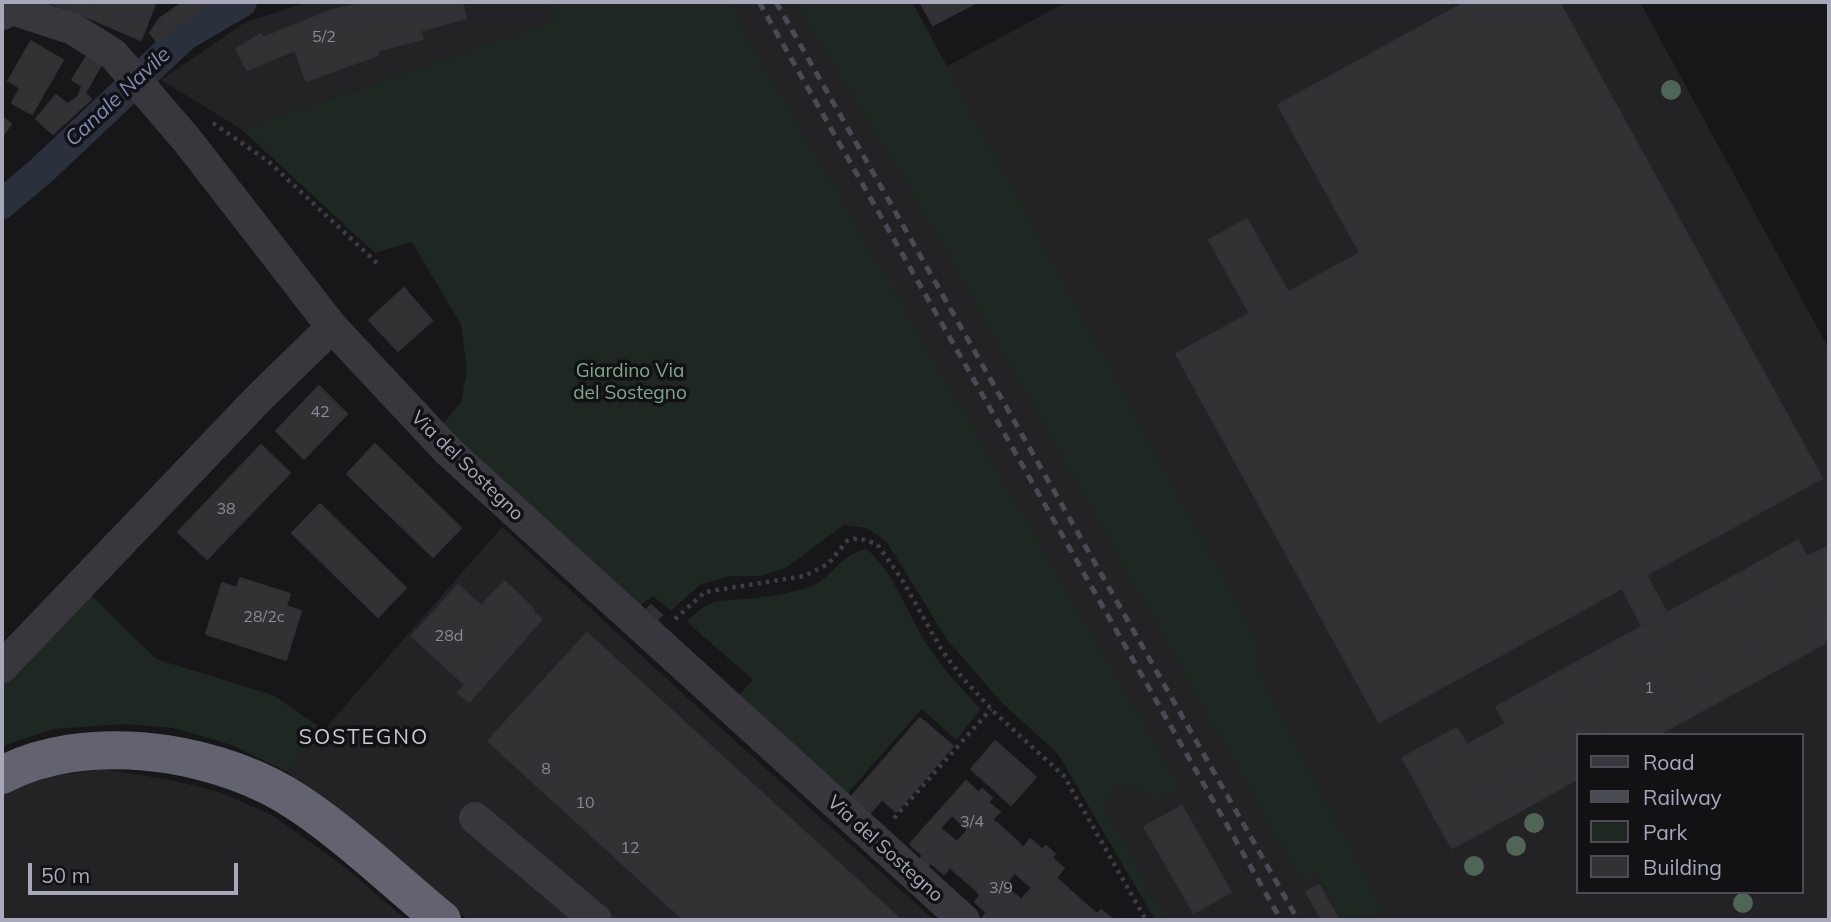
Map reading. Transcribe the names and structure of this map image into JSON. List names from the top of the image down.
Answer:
{
  "streets": {
    "street": ["Via del Sostegno"]
  },
  "districts": ["SOSTEGNO"],
  "water": ["Canale Navile"],
  "parks": ["Giardino Via del Sostegno"],
  "house_numbers": [
    "5/2",
    "42",
    "38",
    "28/2c",
    "28d",
    "1",
    "8",
    "10",
    "3/4",
    "12",
    "3/9"
  ],
  "legend": [
    "Road",
    "Railway",
    "Park",
    "Building"
  ],
  "scale_bar": "50 m"
}
